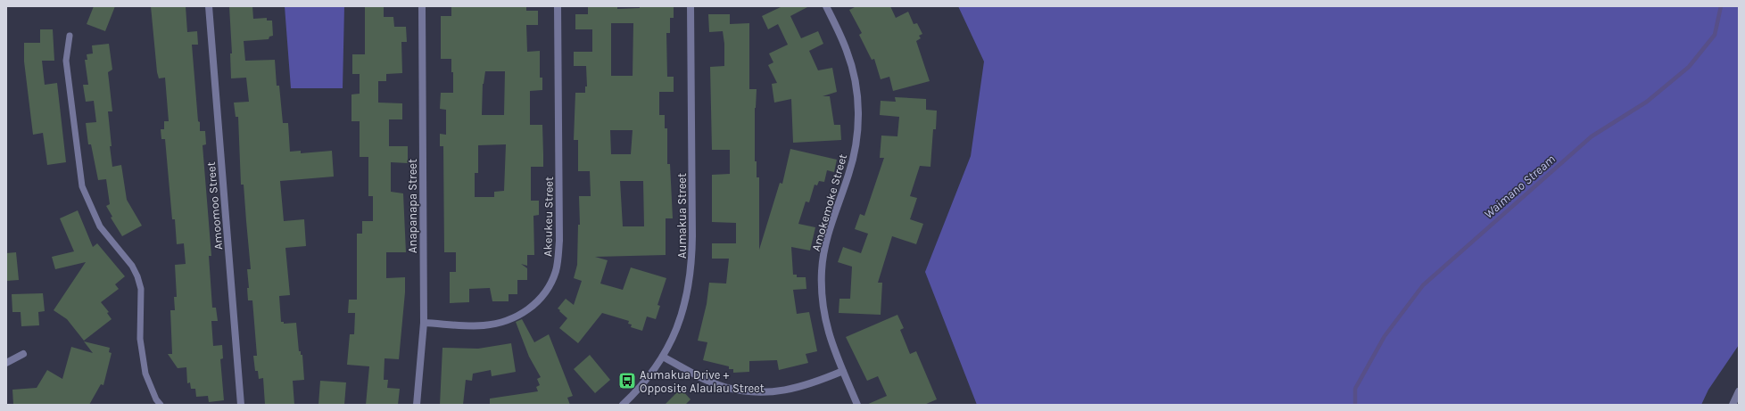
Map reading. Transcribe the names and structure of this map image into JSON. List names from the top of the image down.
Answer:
{
  "streets": {
    "street": [
      "Amokemoke Street",
      "Amoomoo Street",
      "Anapanapa Street",
      "Aumakua Street",
      "Akeukeu Street"
    ]
  },
  "crossings": [
    ["Anapanapa Street", "Akeukeu Street"]
  ],
  "water": ["Waimano Stream"],
  "places": {
    "bus stop": ["Aumakua Drive + Opposite Alaulau Street"]
  }
}
